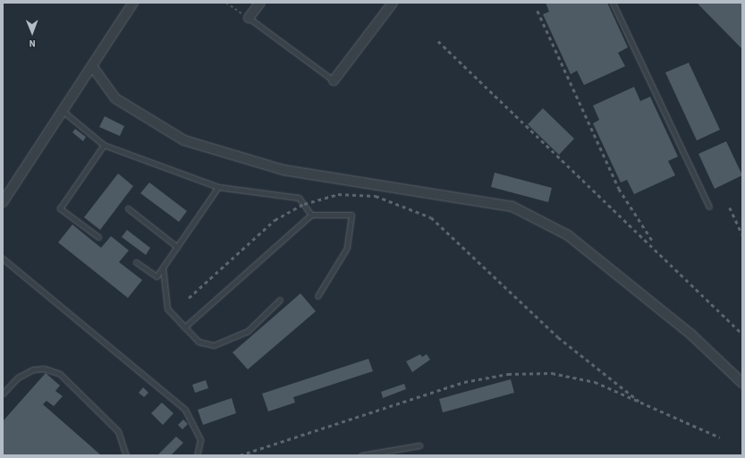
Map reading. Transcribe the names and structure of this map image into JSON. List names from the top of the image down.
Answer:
{
  "north": "bottom"
}
